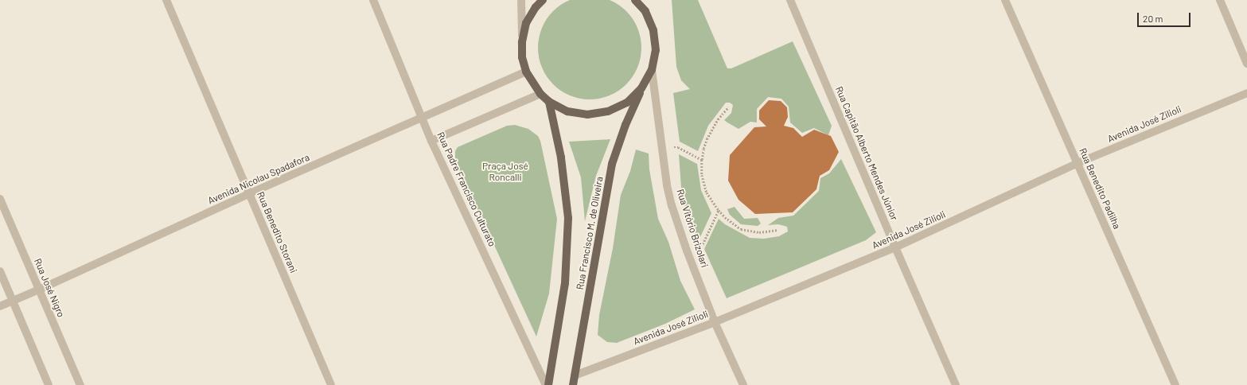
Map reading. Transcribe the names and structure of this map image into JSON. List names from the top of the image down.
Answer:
{
  "streets": {
    "main road": ["Rua Francisco M. de Oliveira"],
    "street": [
      "Avenida José Zilioli",
      "Rua Capitão Alberto Mendes Júnior",
      "Avenida Nicolau Spadafora",
      "Rua Benedito Padilha",
      "Rua Padre Francisco Culturato",
      "Rua Vitório Brizolari",
      "Rua Benedito Storani",
      "Rua José Nigro"
    ]
  },
  "crossings": [
    ["Avenida José Zilioli", "Rua Capitão Alberto Mendes Júnior"],
    ["Avenida José Zilioli", "Rua Benedito Padilha"],
    ["Avenida José Zilioli", "Rua Vitório Brizolari"],
    ["Avenida José Zilioli", "Rua Francisco M. de Oliveira"],
    ["Avenida Nicolau Spadafora", "Rua Padre Francisco Culturato"],
    ["Avenida Nicolau Spadafora", "Rua Benedito Storani"],
    ["Avenida Nicolau Spadafora", "Rua José Nigro"],
    ["Rua Padre Francisco Culturato", "Rua Francisco M. de Oliveira"]
  ],
  "parks": ["Praça José Roncalli"],
  "scale_bar": "20 m"
}
